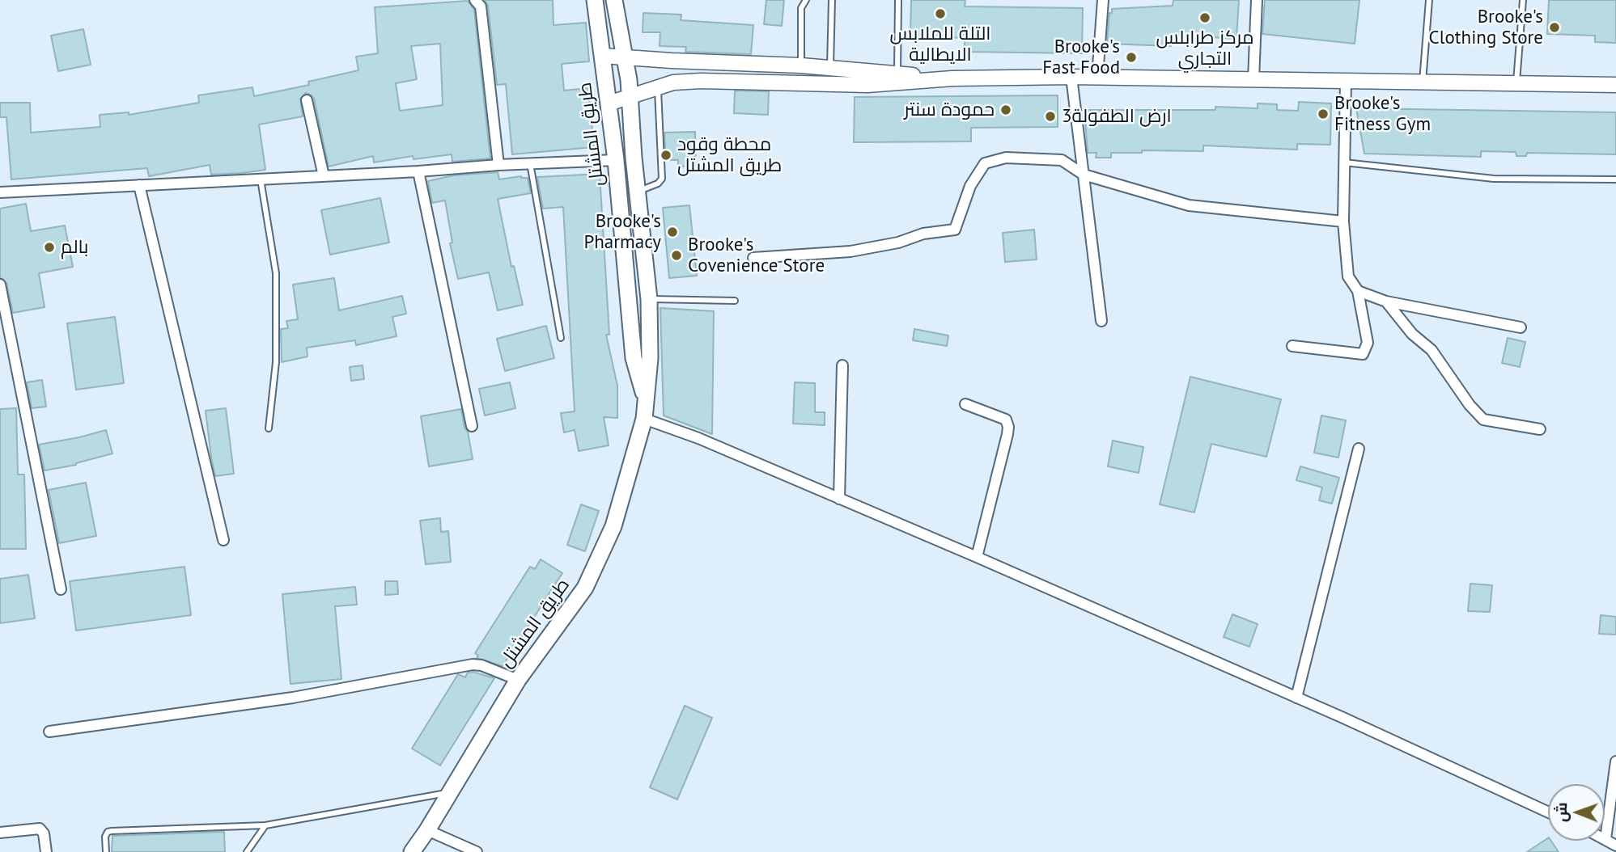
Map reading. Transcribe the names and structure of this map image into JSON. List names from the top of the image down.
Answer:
{
  "streets": {
    "main road": ["طريق المشتل"]
  },
  "places": [
    "التلة للملابس الايطالية",
    "مركز طرابلس التجاري",
    "Brooke's Clothing Store",
    "Brooke's Fast Food",
    "حمودة سنتر",
    "Brooke's Fitness Gym",
    "ارض الطفولة3",
    "محطة وقود طريق المشتل",
    "Brooke's Pharmacy",
    "بالم",
    "Brooke's Covenience Store"
  ],
  "north": "left"
}
